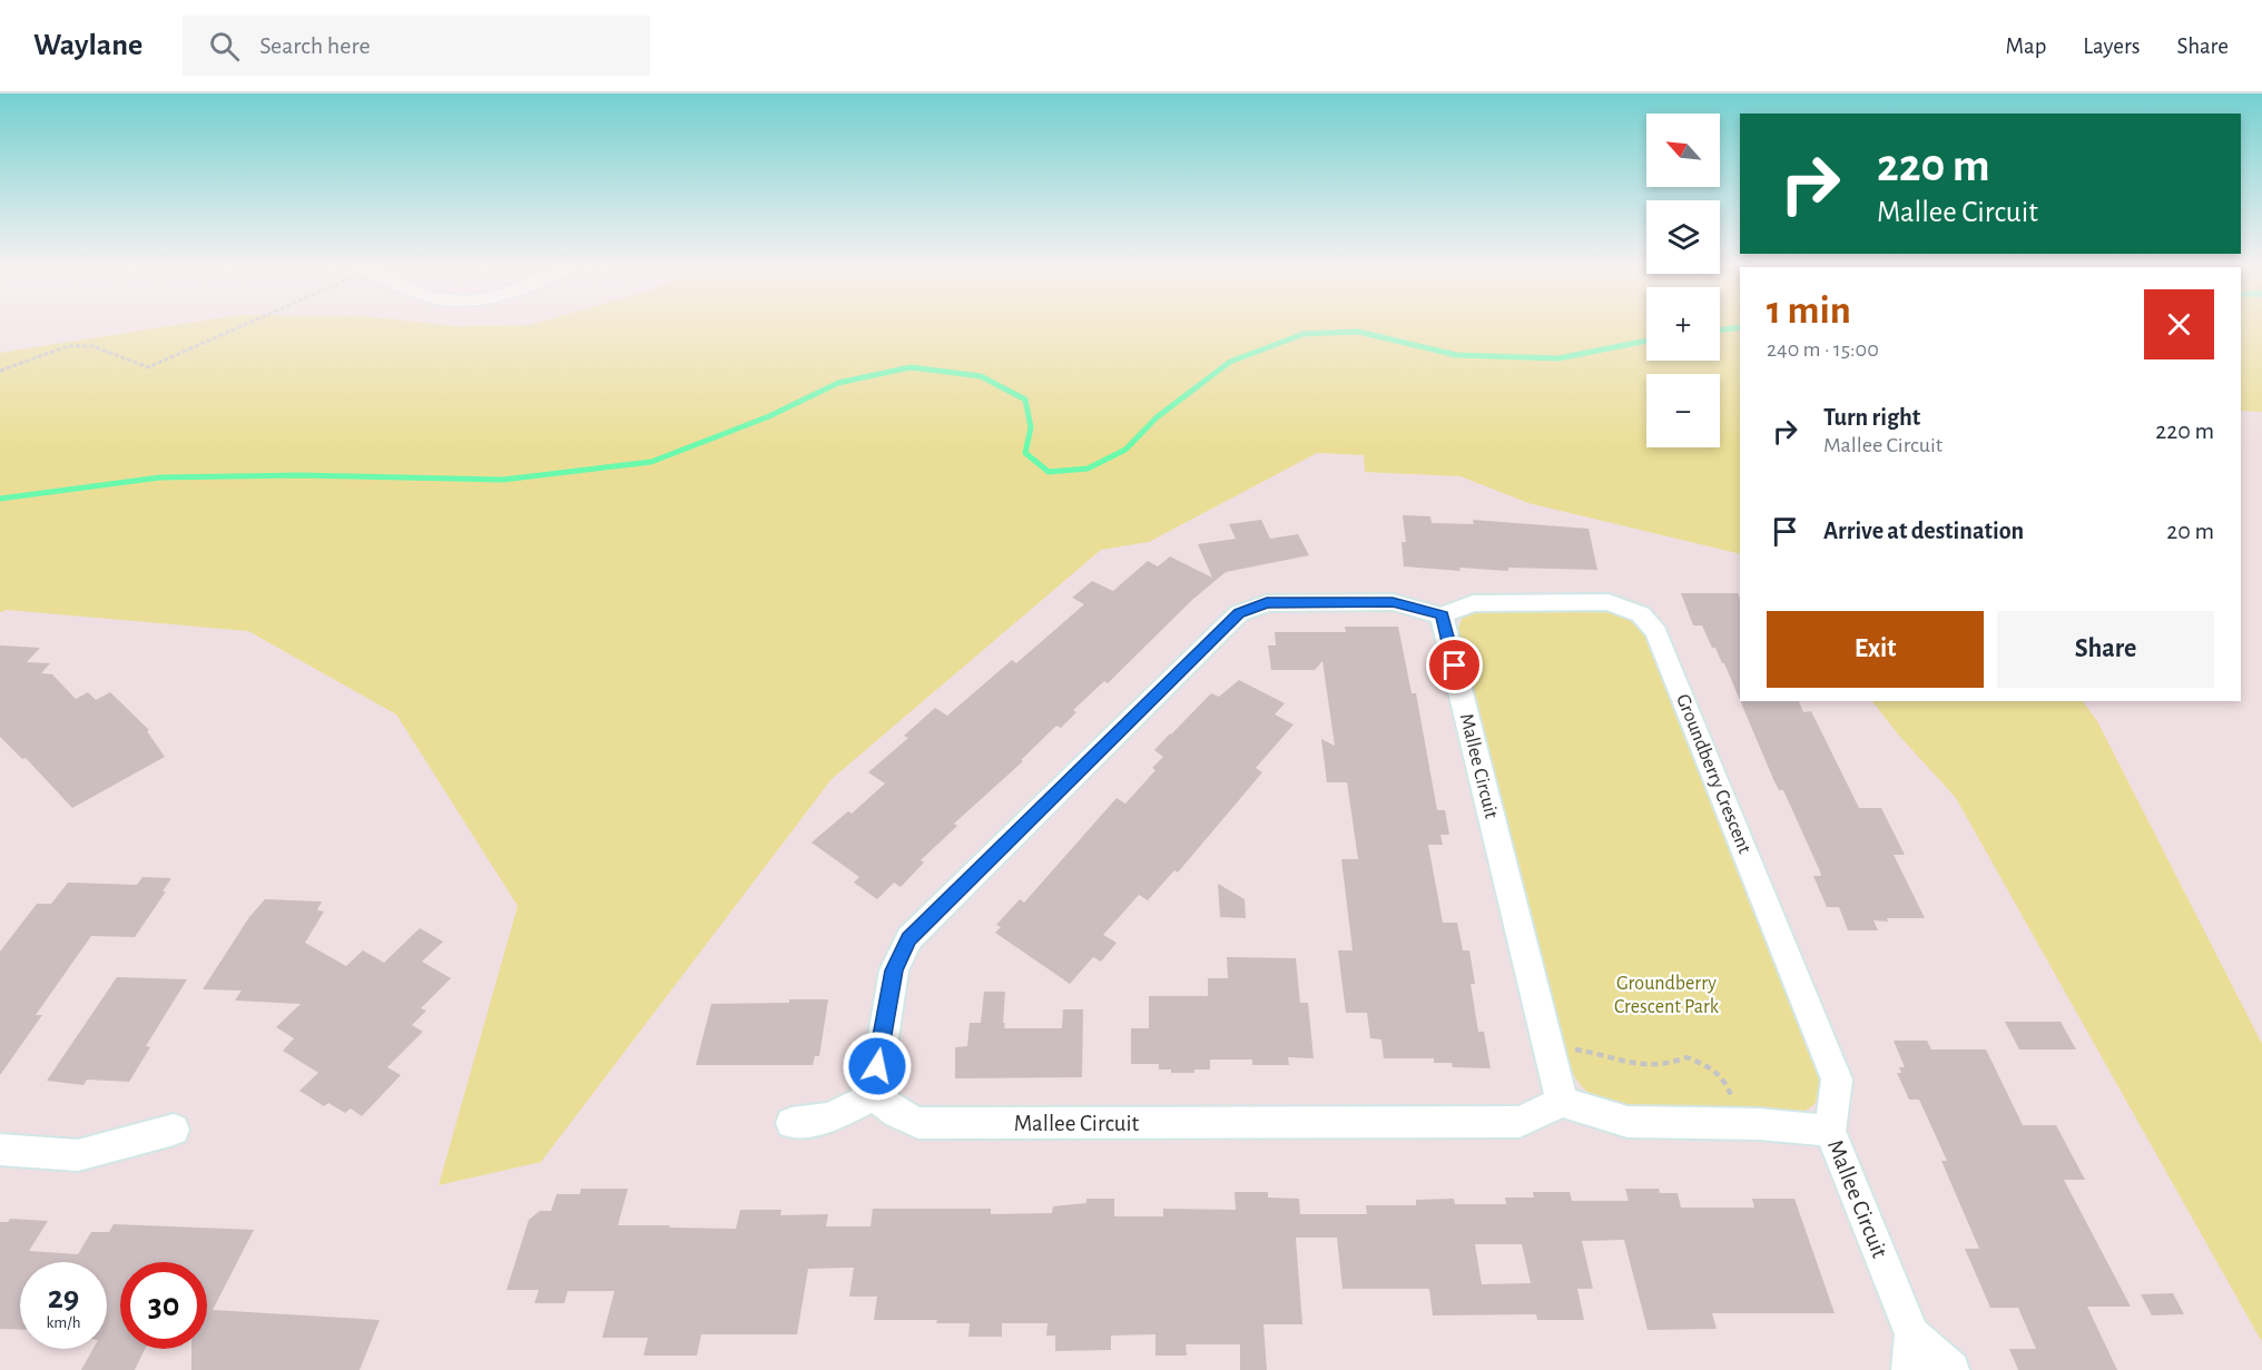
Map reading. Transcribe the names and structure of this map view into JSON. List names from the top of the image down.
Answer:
{
  "streets": {
    "street": ["Mallee Circuit", "Groundberry Crescent"]
  },
  "crossings": [
    ["Mallee Circuit", "Groundberry Crescent"]
  ],
  "parks": ["Groundberry Crescent Park"],
  "north": "top left",
  "page": {
    "header": "Waylane",
    "search": "Search here",
    "nav": ["Map", "Layers", "Share"],
    "map_buttons": ["+", "−"],
    "turn": ["220 m", "Mallee Circuit"],
    "heading": ["1 min", "240 m · 15:00"],
    "list": [
      {
        "name": "Turn right",
        "note": "Mallee Circuit",
        "value": "220 m"
      },
      {
        "name": "Arrive at destination",
        "value": "20 m"
      }
    ],
    "buttons": ["Exit", "Share"],
    "speed": "29 km/h",
    "limit": "30"
  }
}
